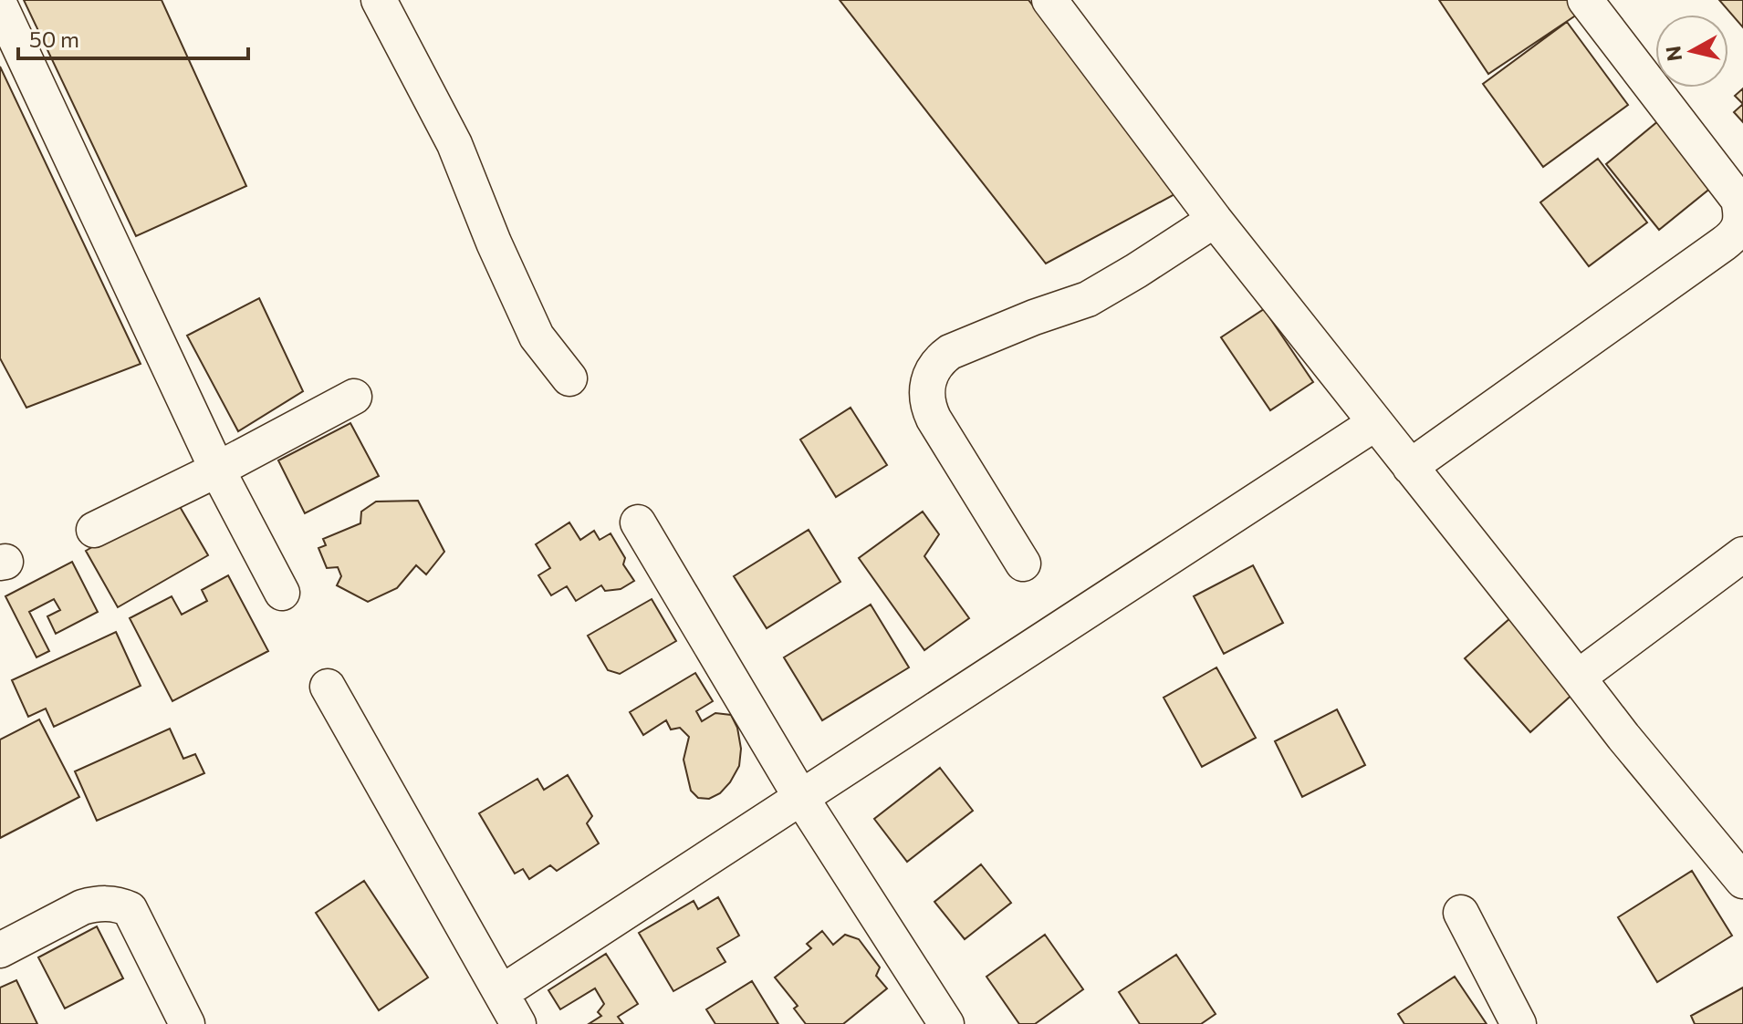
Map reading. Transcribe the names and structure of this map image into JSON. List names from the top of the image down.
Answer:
{
  "scale_bar": "50 m",
  "north": "left"
}
